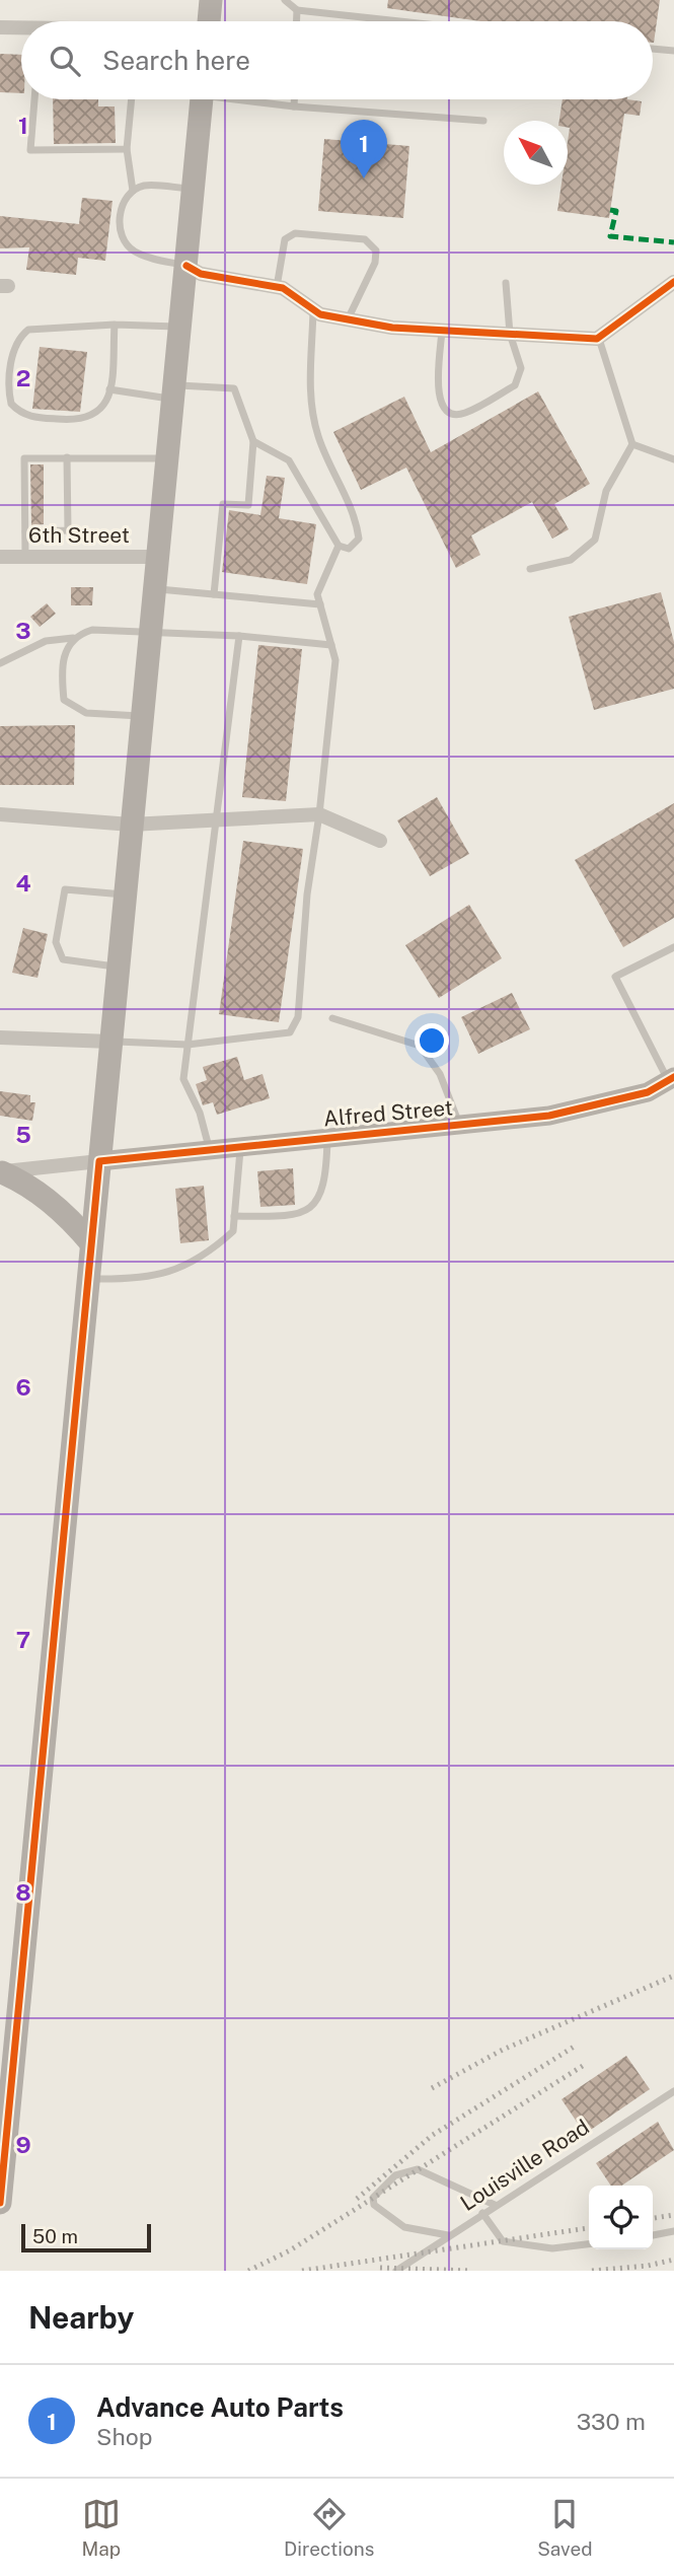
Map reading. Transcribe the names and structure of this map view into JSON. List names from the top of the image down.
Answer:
{
  "streets": {
    "main road": ["Alfred Street"],
    "street": ["6th Street"],
    "lane": ["Louisville Road"]
  },
  "scale_bar": "50 m",
  "north": "top left",
  "page": {
    "search": "Search here",
    "pins": "1",
    "scale": "50 m",
    "heading": "Nearby",
    "list": [
      {
        "mark": "1",
        "name": "Advance Auto Parts",
        "note": "Shop",
        "value": "330 m"
      }
    ],
    "nav": ["Map", "Directions", "Saved"]
  },
  "grid": {
    "rows": [
      "1",
      "2",
      "3",
      "4",
      "5",
      "6",
      "7",
      "8",
      "9"
    ]
  }
}
